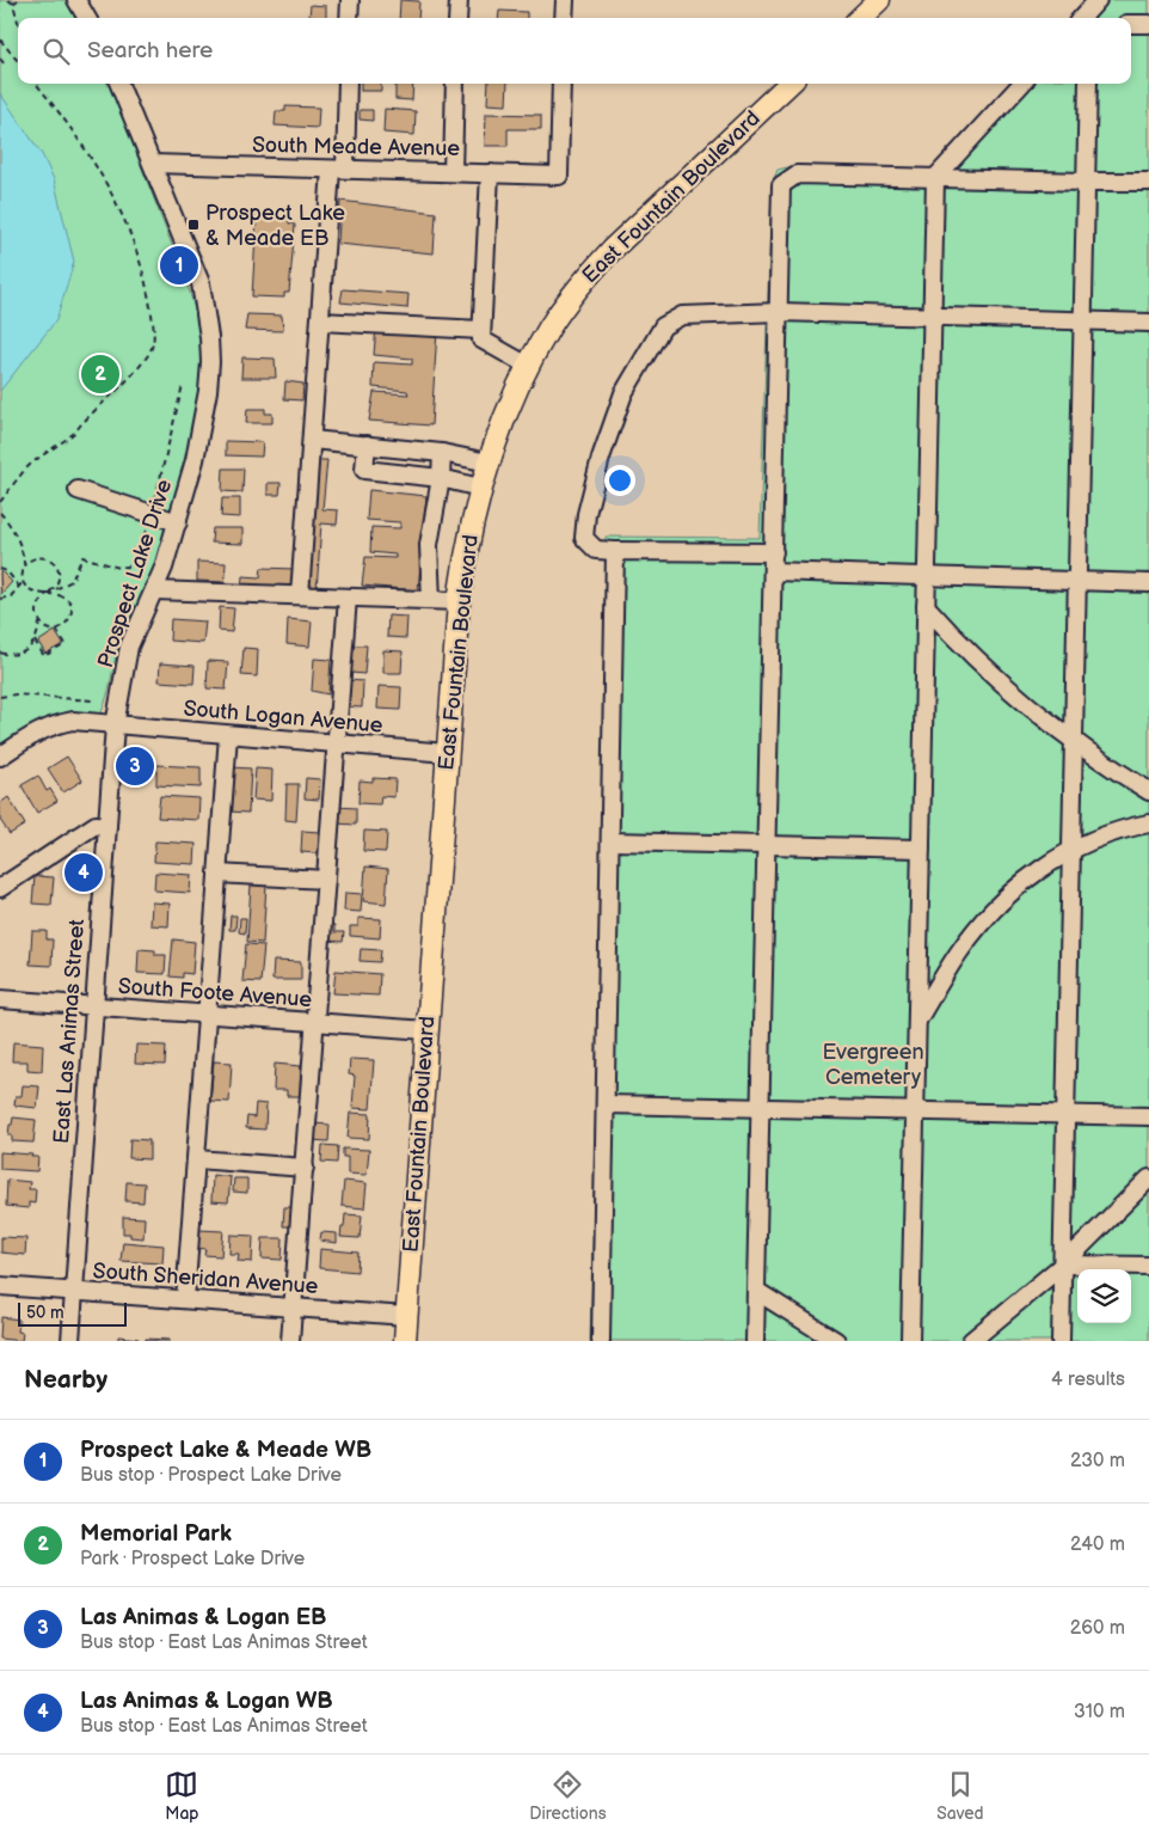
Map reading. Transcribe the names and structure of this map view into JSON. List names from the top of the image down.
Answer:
{
  "streets": {
    "main road": ["East Fountain Boulevard"],
    "street": [
      "South Meade Avenue",
      "Prospect Lake Drive",
      "South Logan Avenue",
      "South Foote Avenue",
      "East Las Animas Street",
      "South Sheridan Avenue"
    ]
  },
  "crossings": [
    ["South Meade Avenue", "Prospect Lake Drive"],
    ["East Fountain Boulevard", "South Logan Avenue"],
    ["East Fountain Boulevard", "South Foote Avenue"],
    ["East Fountain Boulevard", "South Sheridan Avenue"],
    ["Prospect Lake Drive", "South Logan Avenue"],
    ["Prospect Lake Drive", "East Las Animas Street"],
    ["South Logan Avenue", "East Las Animas Street"],
    ["South Foote Avenue", "East Las Animas Street"],
    ["East Las Animas Street", "South Sheridan Avenue"]
  ],
  "parks": ["Evergreen Cemetery"],
  "places": {
    "transit": ["Prospect Lake & Meade EB"]
  },
  "scale_bar": "50 m",
  "page": {
    "search": "Search here",
    "pins": [
      "1",
      "2",
      "3",
      "4"
    ],
    "scale": "50 m",
    "heading": ["Nearby", "4 results"],
    "list": [
      {
        "mark": "1",
        "name": "Prospect Lake & Meade WB",
        "note": "Bus stop · Prospect Lake Drive",
        "value": "230 m"
      },
      {
        "mark": "2",
        "name": "Memorial Park",
        "note": "Park · Prospect Lake Drive",
        "value": "240 m"
      },
      {
        "mark": "3",
        "name": "Las Animas & Logan EB",
        "note": "Bus stop · East Las Animas Street",
        "value": "260 m"
      },
      {
        "mark": "4",
        "name": "Las Animas & Logan WB",
        "note": "Bus stop · East Las Animas Street",
        "value": "310 m"
      }
    ],
    "nav": ["Map", "Directions", "Saved"]
  }
}
